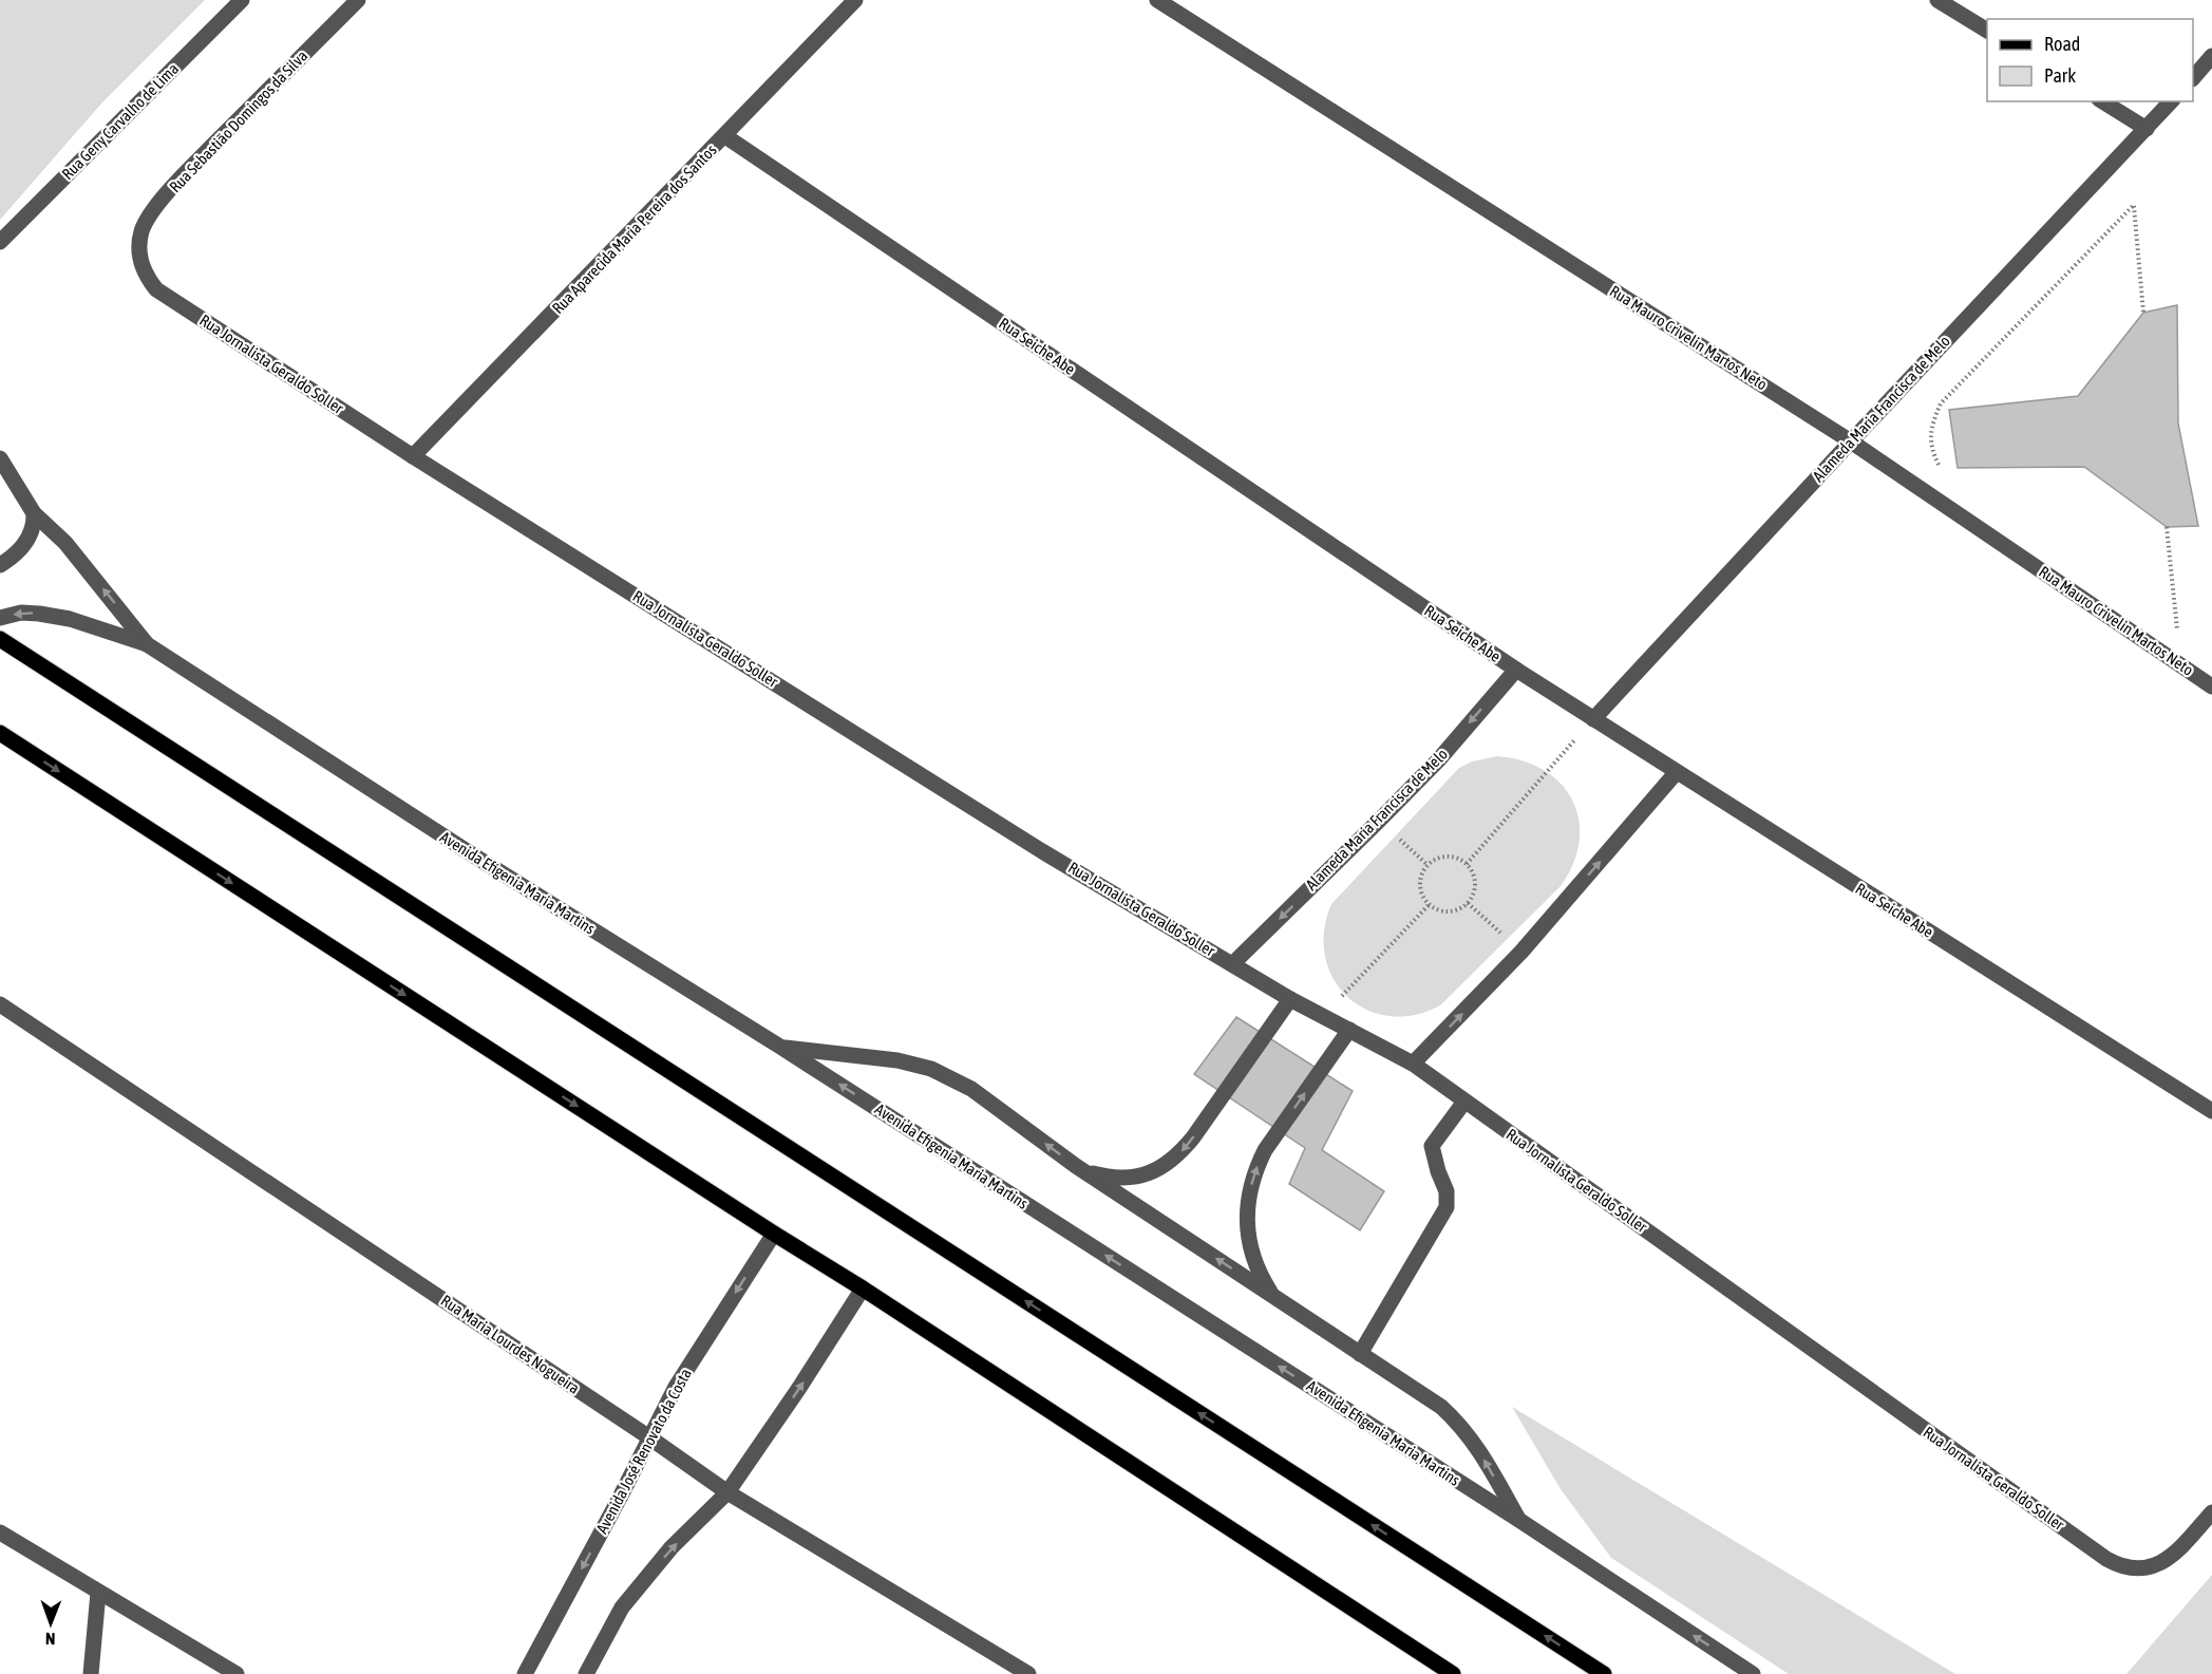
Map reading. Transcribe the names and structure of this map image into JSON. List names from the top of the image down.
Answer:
{
  "streets": {
    "street": [
      "Rua Geny Carvalho de Lima",
      "Rua Sebastião Domingos da Silva",
      "Rua Aparecida Maria Pereira dos Santos",
      "Rua Mauro Crivelin Martos Neto",
      "Rua Seiche Abe",
      "Rua Jornalista Geraldo Soller",
      "Alameda Maria Francisca de Melo",
      "Avenida Efigenia Maria Martins",
      "Rua Maria Lourdes Nogueira",
      "Avenida José Renovato da Costa"
    ]
  },
  "crossings": [
    ["Rua Sebastião Domingos da Silva", "Rua Jornalista Geraldo Soller"],
    ["Rua Aparecida Maria Pereira dos Santos", "Rua Seiche Abe"],
    ["Rua Aparecida Maria Pereira dos Santos", "Rua Jornalista Geraldo Soller"],
    ["Rua Mauro Crivelin Martos Neto", "Alameda Maria Francisca de Melo"],
    ["Rua Seiche Abe", "Alameda Maria Francisca de Melo"],
    ["Rua Jornalista Geraldo Soller", "Alameda Maria Francisca de Melo"],
    ["Rua Maria Lourdes Nogueira", "Avenida José Renovato da Costa"]
  ],
  "legend": ["Road", "Park"],
  "north": "bottom"
}
